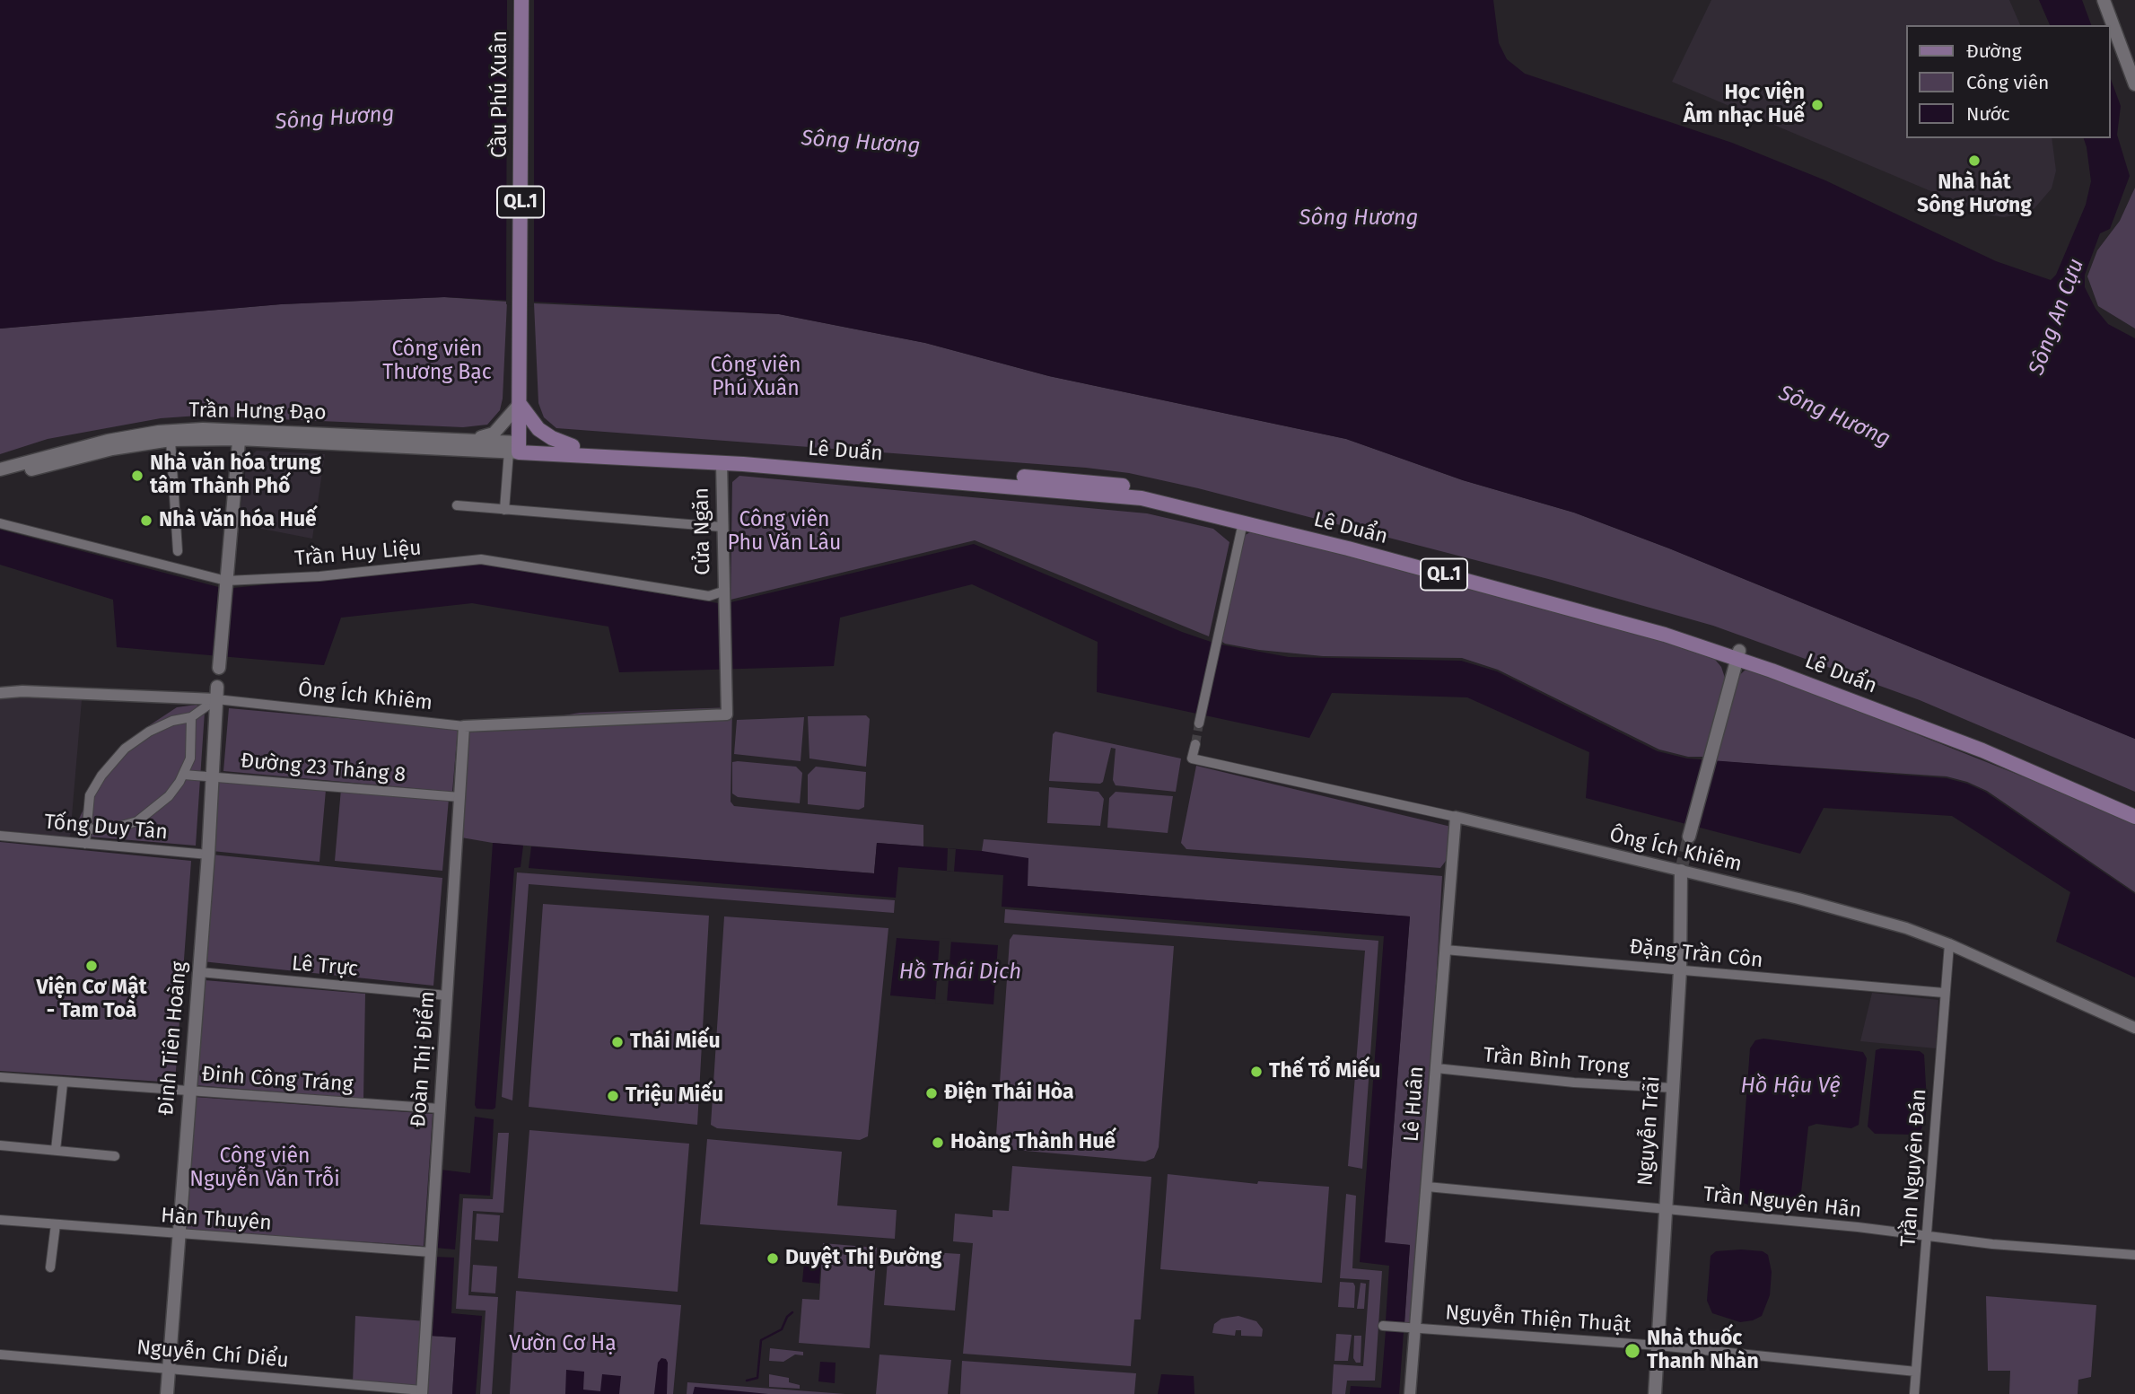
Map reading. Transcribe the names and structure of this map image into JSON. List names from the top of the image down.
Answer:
{
  "streets": {
    "main road": [
      "Cầu Phú Xuân",
      "QL.1",
      "Trần Hưng Đạo",
      "Lê Duẩn",
      "Đinh Tiên Hoàng",
      "Nguyễn Trãi"
    ],
    "street": [
      "Cửa Ngăn",
      "Trần Huy Liệu",
      "Ông Ích Khiêm",
      "Đường 23 Tháng 8",
      "Tống Duy Tân",
      "Đặng Trần Côn",
      "Lê Trực",
      "Đoàn Thị Điểm",
      "Trần Bình Trọng",
      "Đinh Công Tráng",
      "Lê Huân",
      "Trần Nguyên Đán",
      "Trần Nguyên Hãn",
      "Hàn Thuyên",
      "Nguyễn Thiện Thuật",
      "Nguyễn Chí Diểu"
    ]
  },
  "crossings": [
    ["Cầu Phú Xuân", "QL.1"],
    ["Cầu Phú Xuân", "Trần Hưng Đạo"],
    ["Cầu Phú Xuân", "Lê Duẩn"],
    ["QL.1", "Lê Duẩn"],
    ["Trần Hưng Đạo", "Lê Duẩn"],
    ["Lê Duẩn", "Cửa Ngăn"],
    ["Cửa Ngăn", "Trần Huy Liệu"],
    ["Cửa Ngăn", "Ông Ích Khiêm"],
    ["Ông Ích Khiêm", "Đinh Tiên Hoàng"],
    ["Ông Ích Khiêm", "Đoàn Thị Điểm"],
    ["Ông Ích Khiêm", "Lê Huân"],
    ["Ông Ích Khiêm", "Nguyễn Trãi"],
    ["Ông Ích Khiêm", "Trần Nguyên Đán"],
    ["Đường 23 Tháng 8", "Đinh Tiên Hoàng"],
    ["Đường 23 Tháng 8", "Đoàn Thị Điểm"],
    ["Tống Duy Tân", "Đinh Tiên Hoàng"],
    ["Đặng Trần Côn", "Lê Huân"],
    ["Đặng Trần Côn", "Nguyễn Trãi"],
    ["Đặng Trần Côn", "Trần Nguyên Đán"],
    ["Lê Trực", "Đinh Tiên Hoàng"],
    ["Lê Trực", "Đoàn Thị Điểm"],
    ["Đinh Tiên Hoàng", "Đinh Công Tráng"],
    ["Đinh Tiên Hoàng", "Hàn Thuyên"],
    ["Đinh Tiên Hoàng", "Nguyễn Chí Diểu"],
    ["Đoàn Thị Điểm", "Đinh Công Tráng"],
    ["Đoàn Thị Điểm", "Hàn Thuyên"],
    ["Đoàn Thị Điểm", "Nguyễn Chí Diểu"],
    ["Trần Bình Trọng", "Lê Huân"],
    ["Trần Bình Trọng", "Nguyễn Trãi"],
    ["Lê Huân", "Trần Nguyên Hãn"],
    ["Lê Huân", "Nguyễn Thiện Thuật"],
    ["Nguyễn Trãi", "Trần Nguyên Hãn"],
    ["Nguyễn Trãi", "Nguyễn Thiện Thuật"],
    ["Trần Nguyên Đán", "Trần Nguyên Hãn"],
    ["Trần Nguyên Đán", "Nguyễn Thiện Thuật"]
  ],
  "water": [
    "Sông Hương",
    "Sông An Cựu",
    "Hồ Thái Dịch",
    "Hồ Hậu Vệ"
  ],
  "parks": [
    "Công viên Thương Bạc",
    "Công viên Phú Xuân",
    "Công viên Phu Văn Lâu",
    "Công viên Nguyễn Văn Trỗi",
    "Vườn Cơ Hạ"
  ],
  "places": [
    "Học viện Âm nhạc Huế",
    "Nhà hát Sông Hương",
    "Nhà văn hóa trung tâm Thành Phố",
    "Nhà Văn hóa Huế",
    "Viện Cơ Mật - Tam Toà",
    "Thái Miếu",
    "Thế Tổ Miếu",
    "Điện Thái Hòa",
    "Triệu Miếu",
    "Hoàng Thành Huế",
    "Duyệt Thị Đường",
    "Nhà thuốc Thanh Nhàn"
  ],
  "legend": ["Đường", "Công viên", "Nước"]
}
